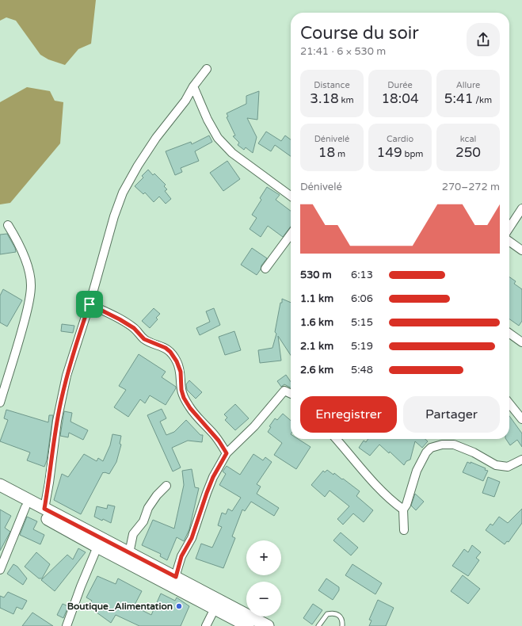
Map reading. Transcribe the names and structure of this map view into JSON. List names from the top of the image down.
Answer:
{
  "places": ["Boutique_Alimentation"],
  "page": {
    "heading": ["Course du soir", "21:41 · 6 × 530 m"],
    "stats": [
      ["Distance", "3.18 km"],
      ["Durée", "18:04"],
      ["Allure", "5:41 /km"],
      ["Dénivelé", "18 m"],
      ["Cardio", "149 bpm"],
      ["kcal", "250"]
    ],
    "chart": ["Dénivelé", "270–272 m"],
    "list": [
      {
        "name": "530 m",
        "note": "6:13"
      },
      {
        "name": "1.1 km",
        "note": "6:06"
      },
      {
        "name": "1.6 km",
        "note": "5:15"
      },
      {
        "name": "2.1 km",
        "note": "5:19"
      },
      {
        "name": "2.6 km",
        "note": "5:48"
      }
    ],
    "buttons": ["Enregistrer", "Partager"],
    "map_buttons": ["+", "−"]
  }
}
